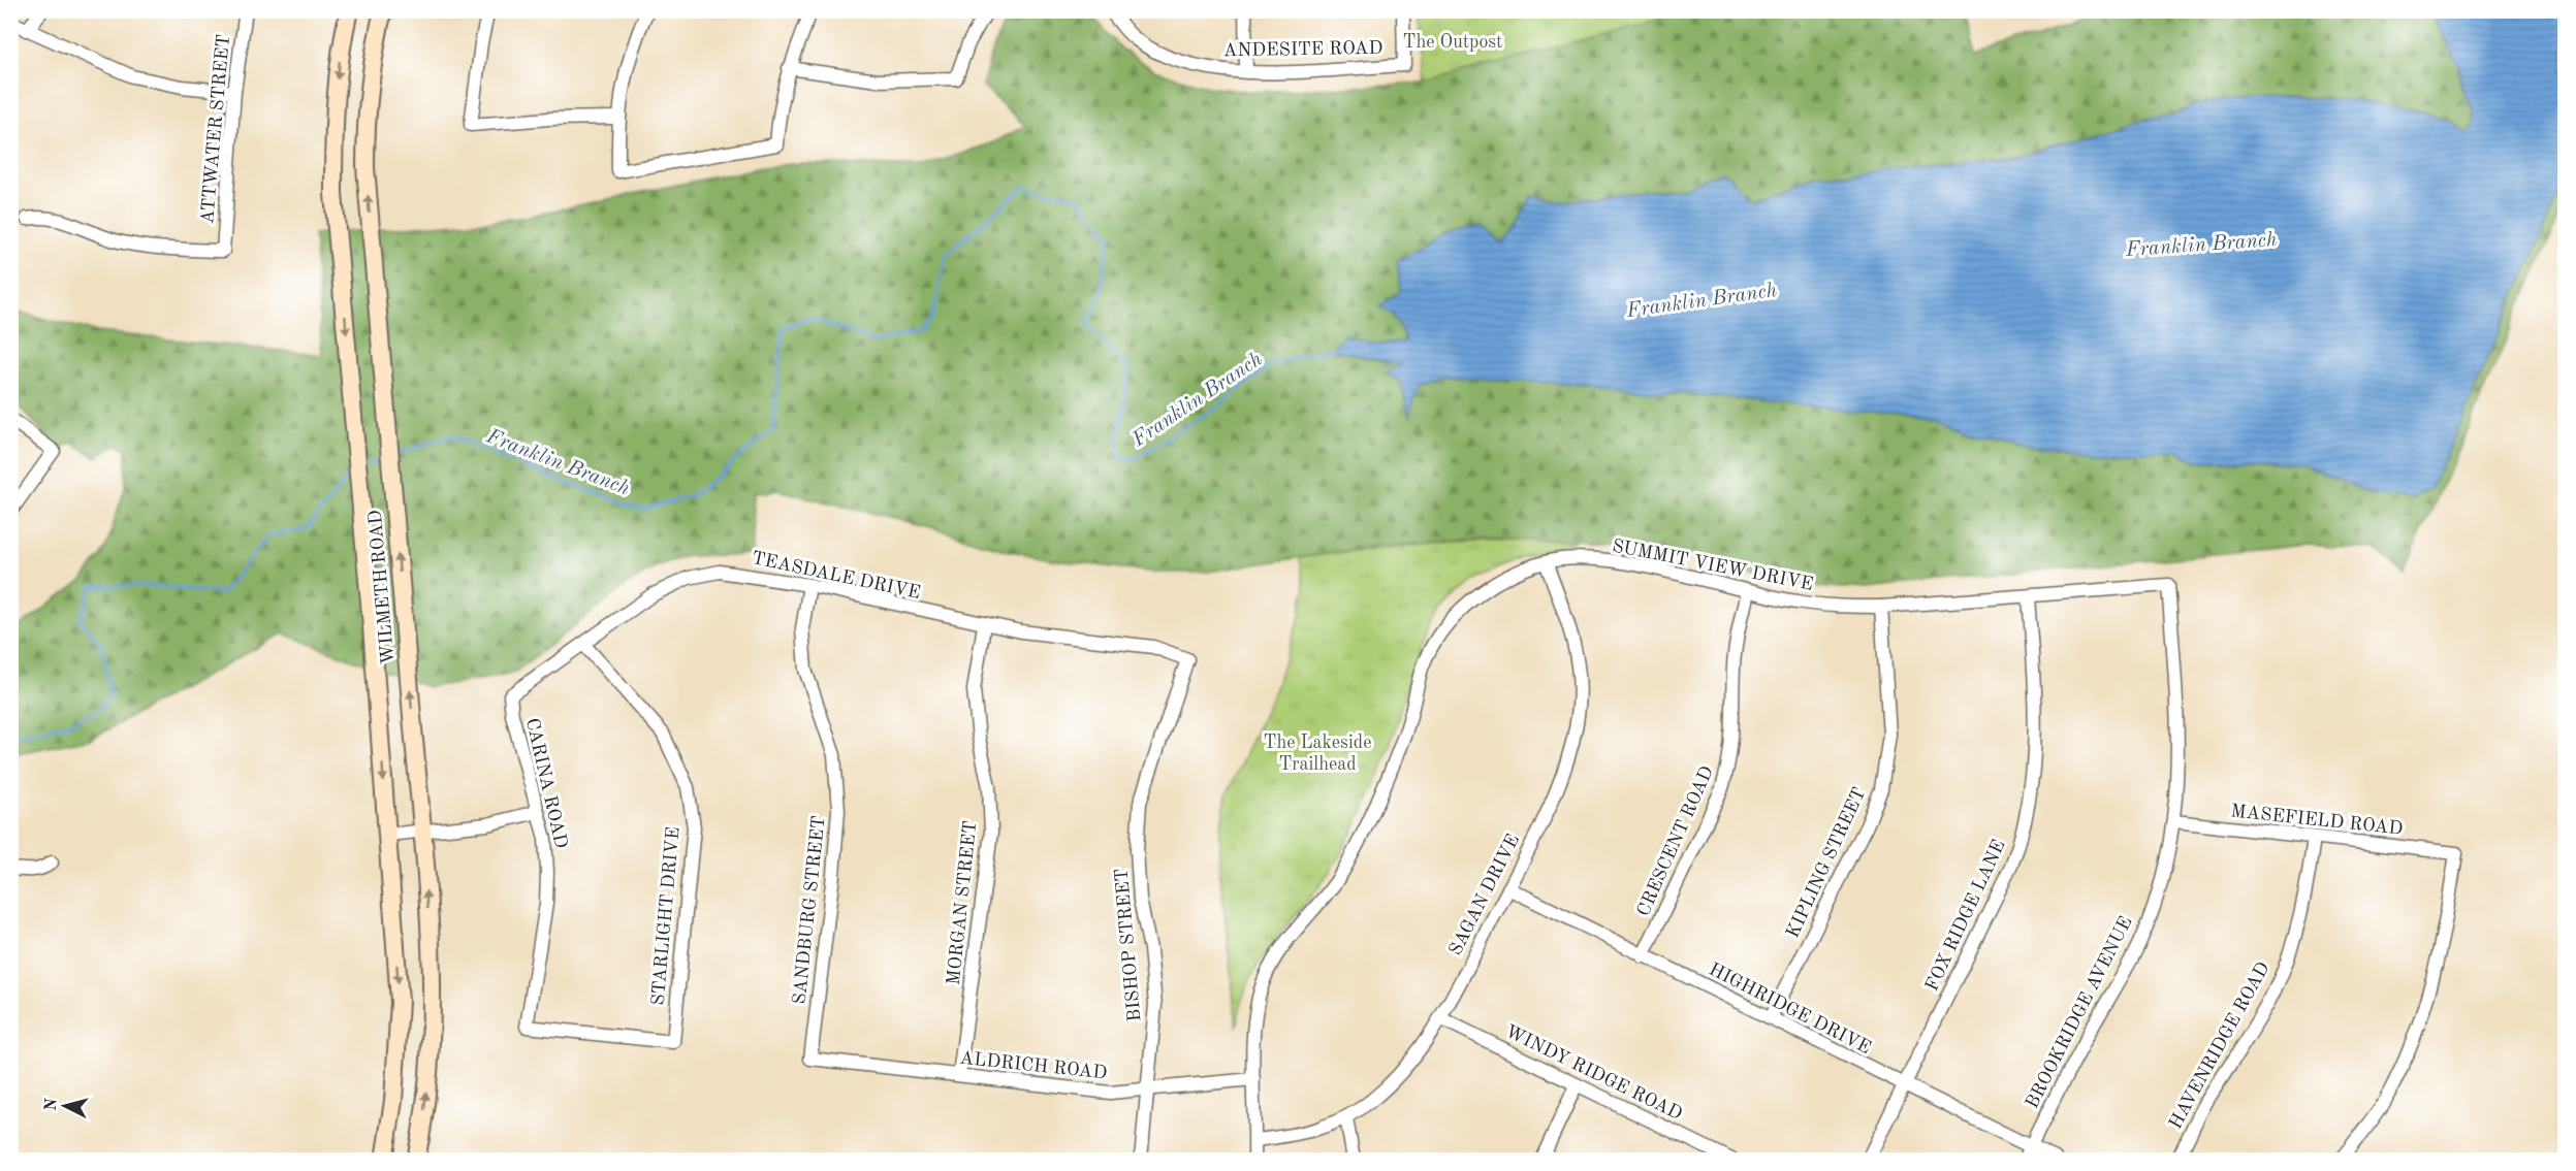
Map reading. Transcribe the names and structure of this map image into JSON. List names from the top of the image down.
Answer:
{
  "streets": {
    "street": [
      "ANDESITE ROAD",
      "ATTWATER STREET",
      "SUMMIT VIEW DRIVE",
      "TEASDALE DRIVE",
      "WILMETH ROAD",
      "CARINA ROAD",
      "MASEFIELD ROAD",
      "CRESCENT ROAD",
      "KIPLING STREET",
      "SAGAN DRIVE",
      "MORGAN STREET",
      "SANDBURG STREET",
      "FOX RIDGE LANE",
      "STARLIGHT DRIVE",
      "BISHOP STREET",
      "HIGHRIDGE DRIVE",
      "BROOKRIDGE AVENUE",
      "HAVENRIDGE ROAD",
      "ALDRICH ROAD",
      "WINDY RIDGE ROAD"
    ]
  },
  "crossings": [
    ["SUMMIT VIEW DRIVE", "CRESCENT ROAD"],
    ["SUMMIT VIEW DRIVE", "KIPLING STREET"],
    ["SUMMIT VIEW DRIVE", "SAGAN DRIVE"],
    ["SUMMIT VIEW DRIVE", "FOX RIDGE LANE"],
    ["SUMMIT VIEW DRIVE", "BROOKRIDGE AVENUE"],
    ["SUMMIT VIEW DRIVE", "ALDRICH ROAD"],
    ["TEASDALE DRIVE", "CARINA ROAD"],
    ["TEASDALE DRIVE", "MORGAN STREET"],
    ["TEASDALE DRIVE", "SANDBURG STREET"],
    ["TEASDALE DRIVE", "STARLIGHT DRIVE"],
    ["TEASDALE DRIVE", "BISHOP STREET"],
    ["CARINA ROAD", "STARLIGHT DRIVE"],
    ["MASEFIELD ROAD", "BROOKRIDGE AVENUE"],
    ["MASEFIELD ROAD", "HAVENRIDGE ROAD"],
    ["CRESCENT ROAD", "HIGHRIDGE DRIVE"],
    ["KIPLING STREET", "HIGHRIDGE DRIVE"],
    ["SAGAN DRIVE", "HIGHRIDGE DRIVE"],
    ["SAGAN DRIVE", "WINDY RIDGE ROAD"],
    ["MORGAN STREET", "ALDRICH ROAD"],
    ["SANDBURG STREET", "ALDRICH ROAD"],
    ["FOX RIDGE LANE", "HIGHRIDGE DRIVE"],
    ["BISHOP STREET", "ALDRICH ROAD"],
    ["HIGHRIDGE DRIVE", "BROOKRIDGE AVENUE"]
  ],
  "water": ["Franklin Branch"],
  "parks": ["The Outpost", "The Lakeside Trailhead"],
  "north": "left"
}
